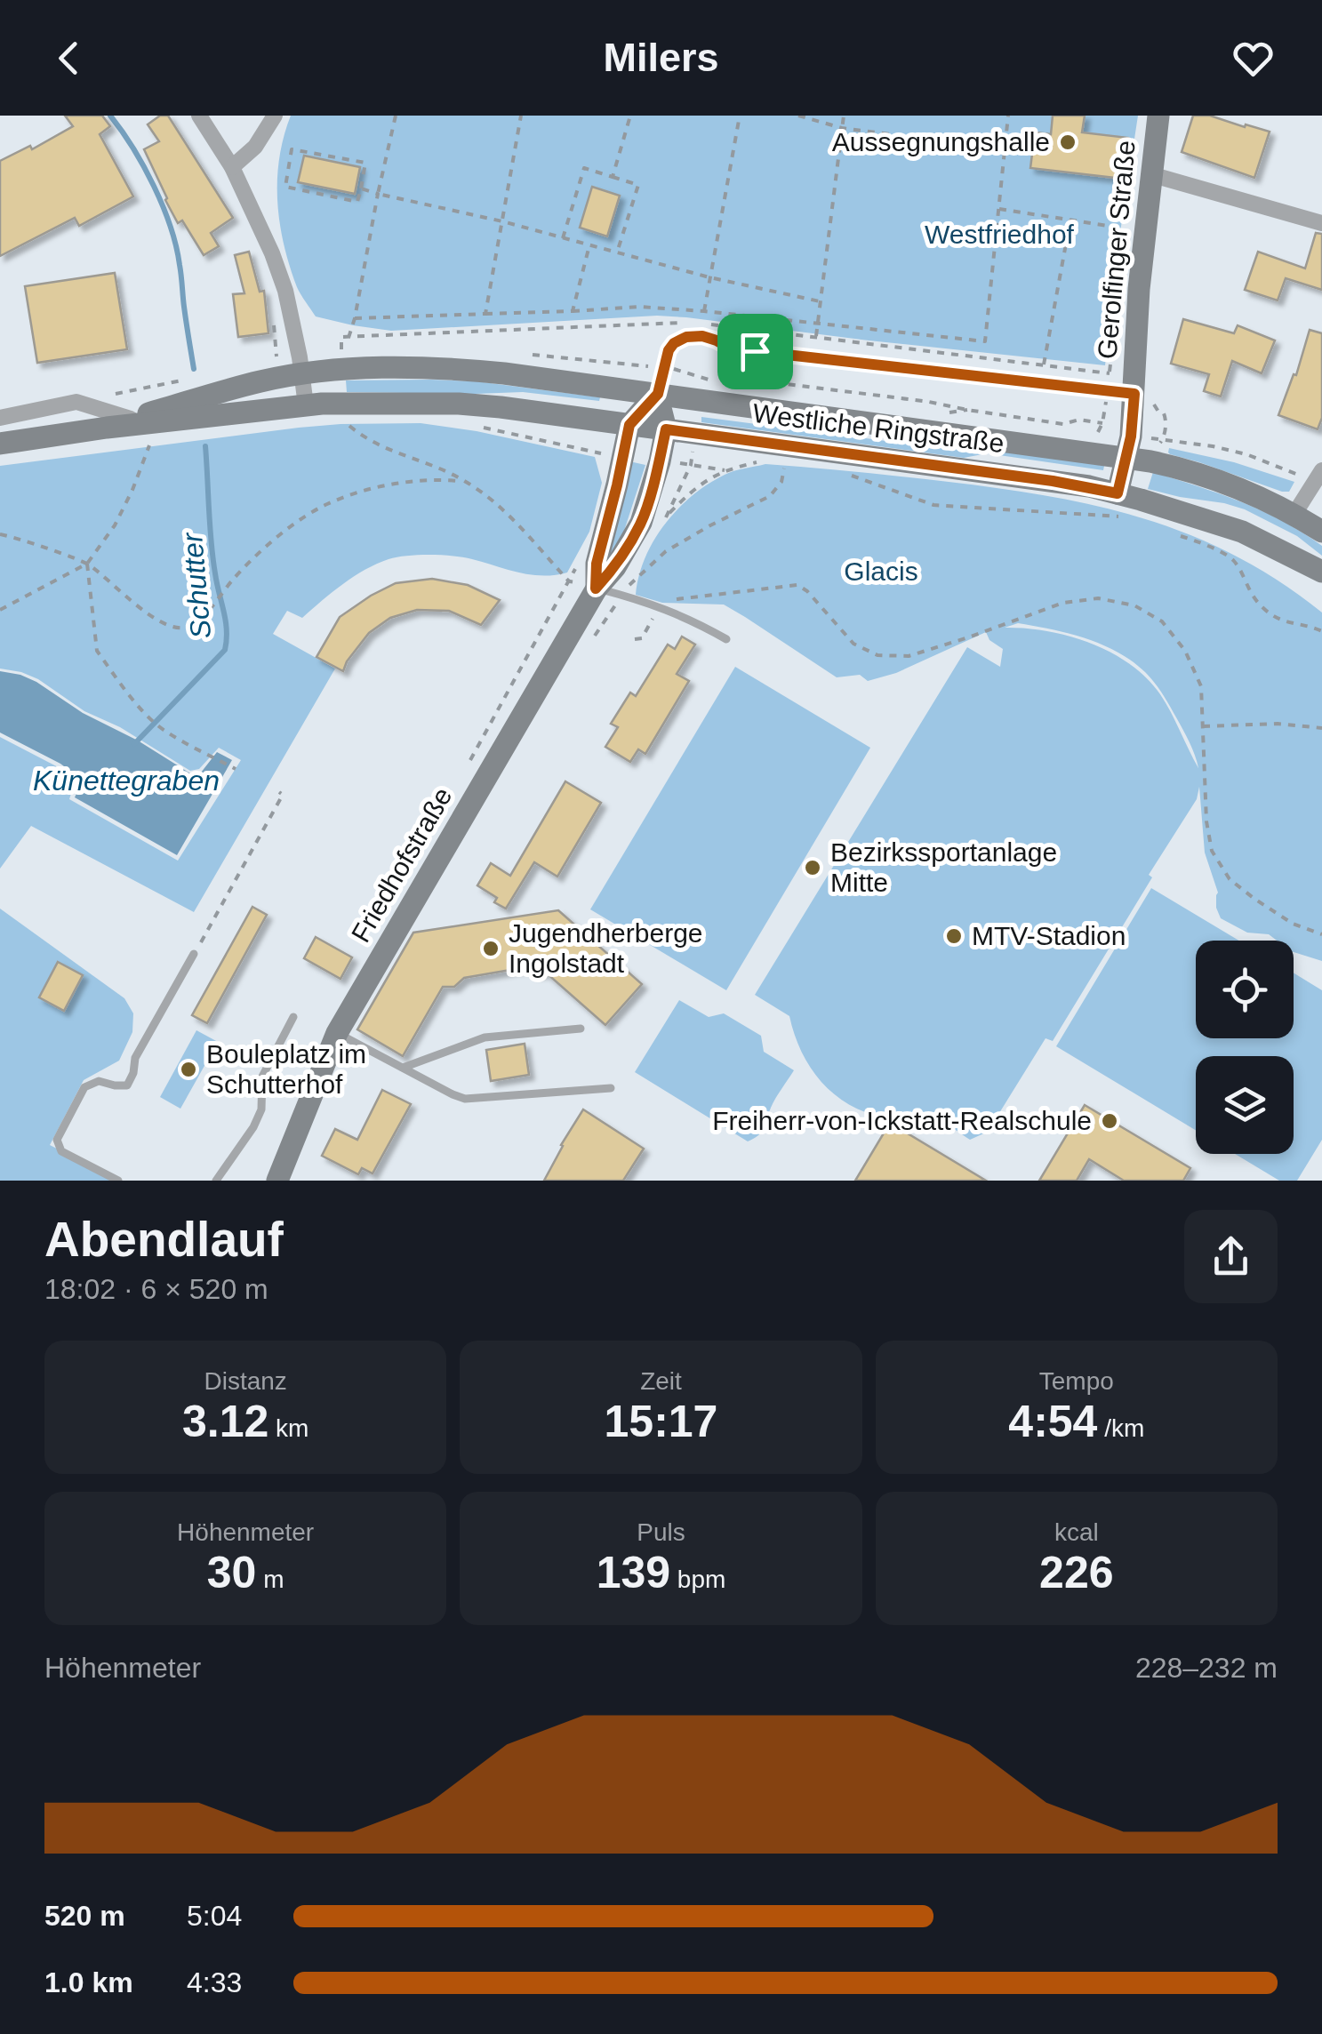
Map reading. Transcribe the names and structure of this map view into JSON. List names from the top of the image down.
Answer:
{
  "streets": {
    "main road": ["Gerolfinger Straße", "Westliche Ringstraße", "Friedhofstraße"]
  },
  "crossings": [
    ["Gerolfinger Straße", "Westliche Ringstraße"],
    ["Westliche Ringstraße", "Friedhofstraße"]
  ],
  "water": ["Schutter", "Künettegraben"],
  "parks": ["Westfriedhof", "Glacis"],
  "places": [
    "Aussegnungshalle",
    "Bezirkssportanlage Mitte",
    "MTV-Stadion",
    "Jugendherberge Ingolstadt",
    "Bouleplatz im Schutterhof",
    "Freiherr-von-Ickstatt-Realschule"
  ],
  "page": {
    "header": "Milers",
    "heading": ["Abendlauf", "18:02 · 6 × 520 m"],
    "stats": [
      ["Distanz", "3.12 km"],
      ["Zeit", "15:17"],
      ["Tempo", "4:54 /km"],
      ["Höhenmeter", "30 m"],
      ["Puls", "139 bpm"],
      ["kcal", "226"]
    ],
    "chart": ["Höhenmeter", "228–232 m"],
    "list": [
      {
        "name": "520 m",
        "note": "5:04"
      },
      {
        "name": "1.0 km",
        "note": "4:33"
      }
    ]
  }
}
